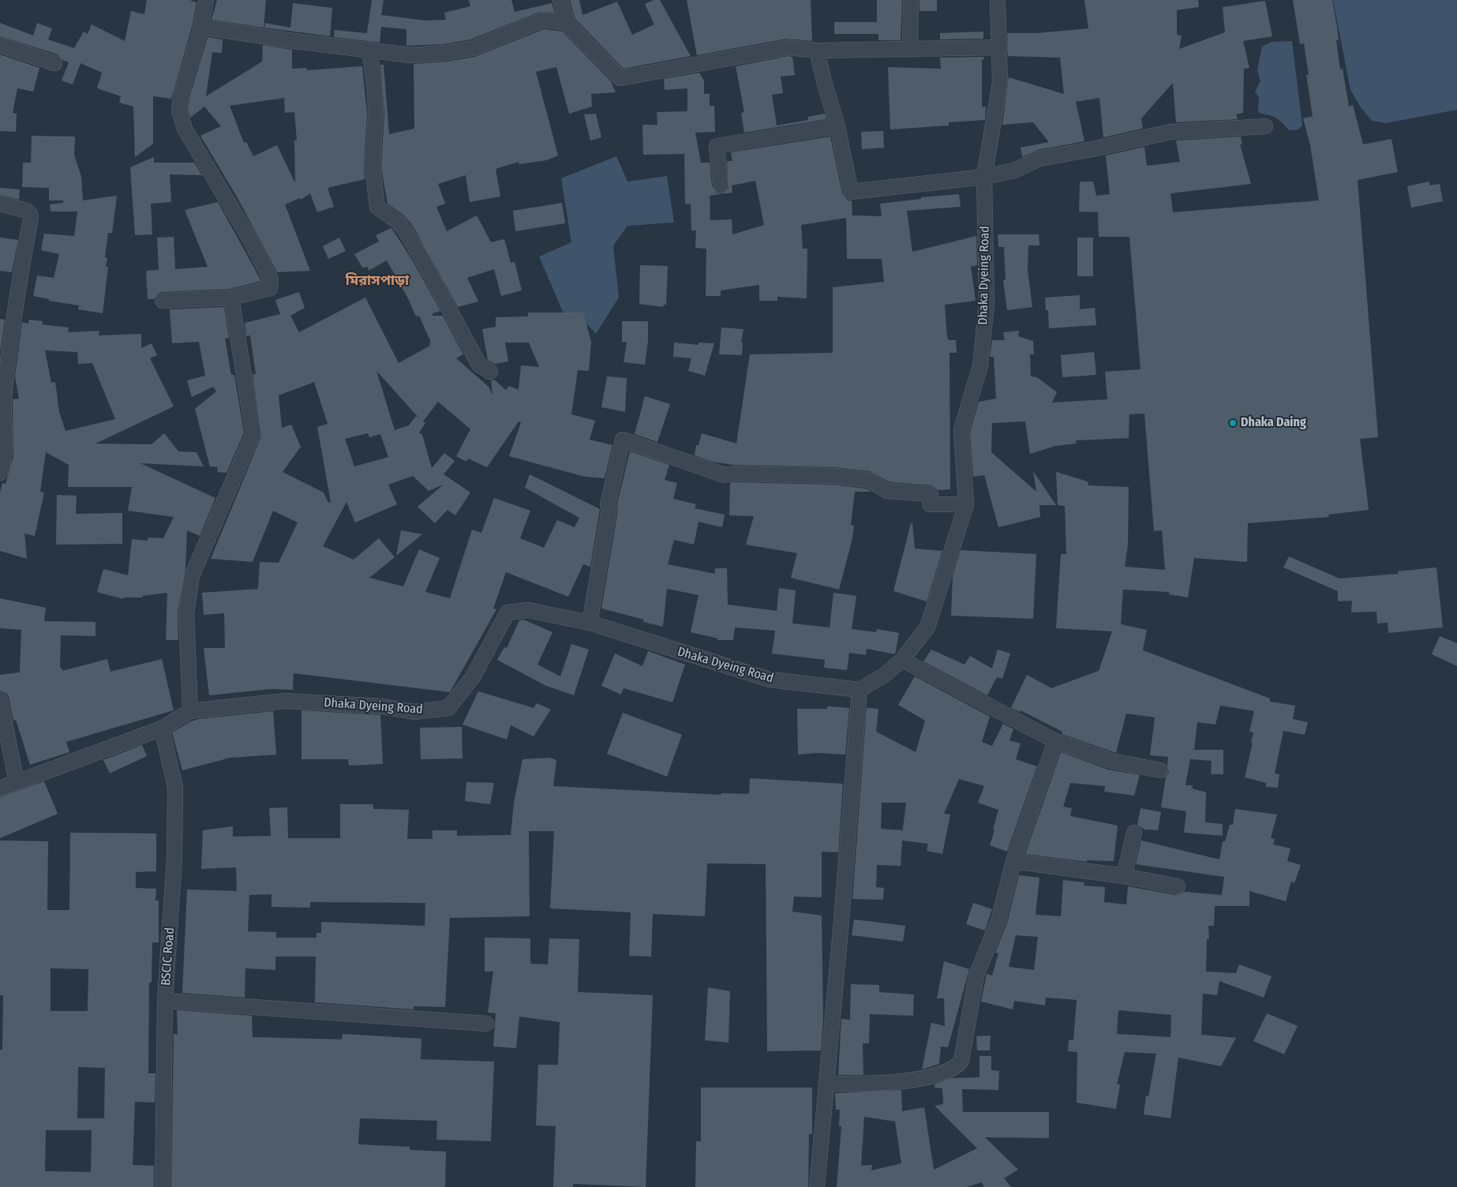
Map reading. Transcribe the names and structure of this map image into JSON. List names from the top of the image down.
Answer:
{
  "streets": {
    "street": ["Dhaka Dyeing Road", "BSCIC Road"]
  },
  "crossings": [
    ["Dhaka Dyeing Road", "BSCIC Road"]
  ],
  "districts": ["মিরাসপাড়া"],
  "places": ["Dhaka Daing"]
}
